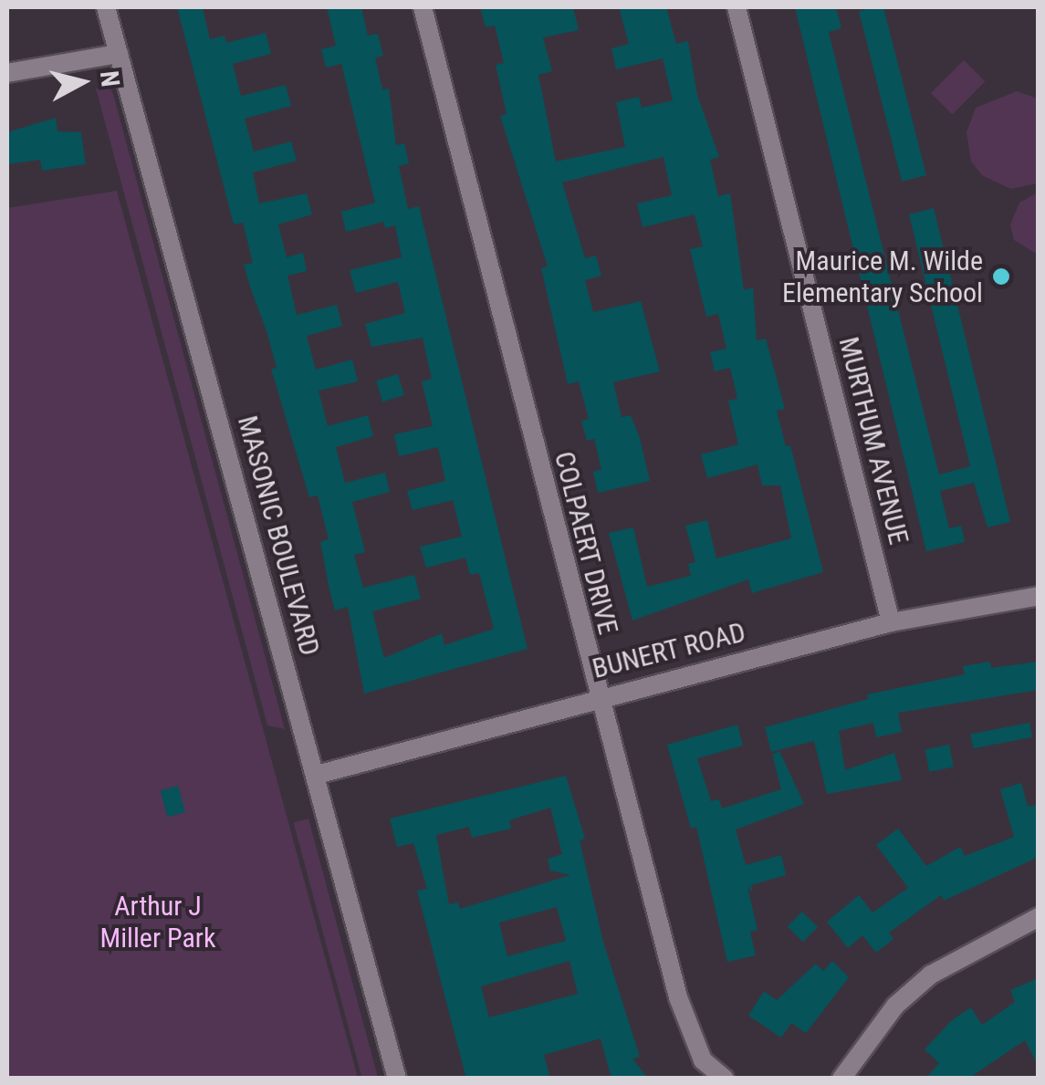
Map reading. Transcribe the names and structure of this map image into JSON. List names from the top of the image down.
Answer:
{
  "streets": {
    "street": [
      "MURTHUM AVENUE",
      "MASONIC BOULEVARD",
      "COLPAERT DRIVE",
      "BUNERT ROAD"
    ]
  },
  "crossings": [
    ["MURTHUM AVENUE", "BUNERT ROAD"],
    ["MASONIC BOULEVARD", "BUNERT ROAD"],
    ["COLPAERT DRIVE", "BUNERT ROAD"]
  ],
  "parks": ["Arthur J Miller Park"],
  "places": ["Maurice M. Wilde Elementary School"],
  "north": "right"
}
